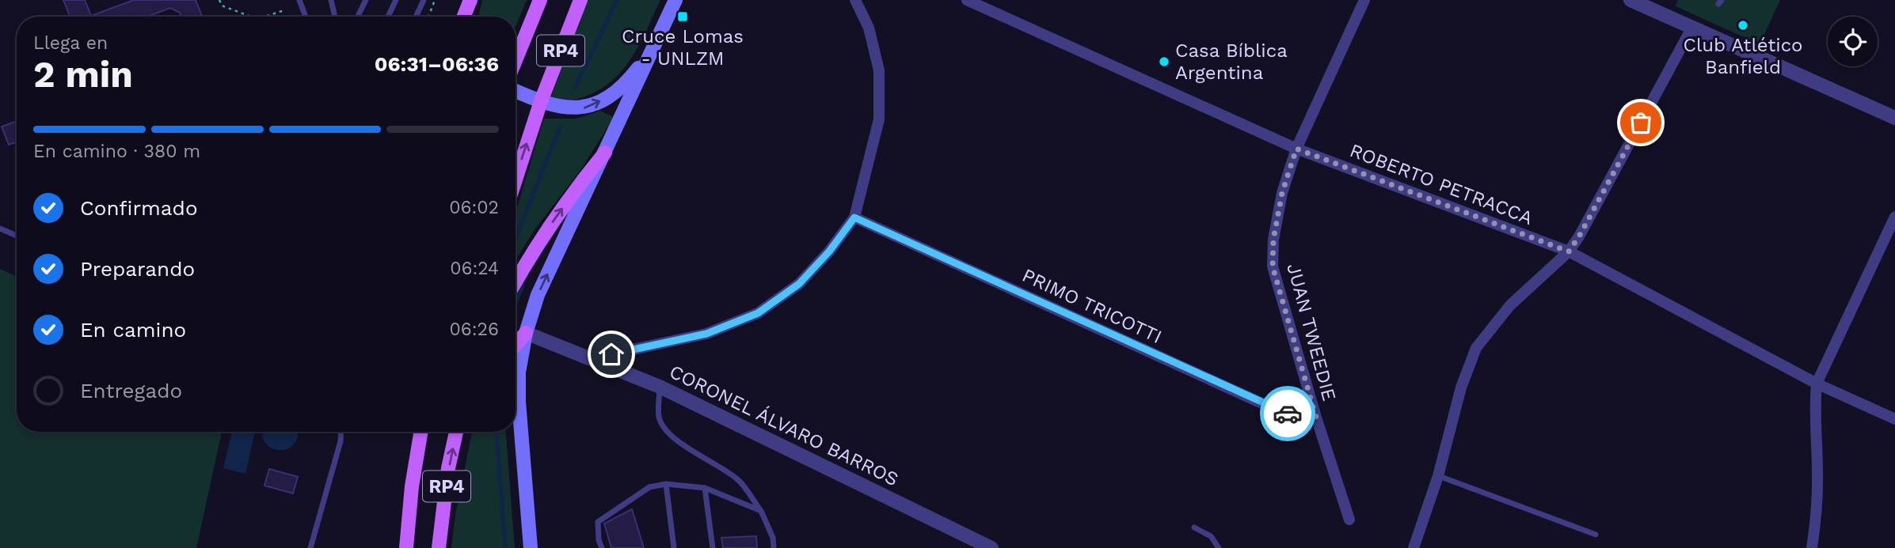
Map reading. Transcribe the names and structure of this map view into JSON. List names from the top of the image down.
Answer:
{
  "streets": {
    "main road": ["RP4"],
    "street": [
      "ROBERTO PETRACCA",
      "PRIMO TRICOTTI",
      "JUAN TWEEDIE",
      "CORONEL ÁLVARO BARROS"
    ]
  },
  "crossings": [
    ["ROBERTO PETRACCA", "JUAN TWEEDIE"],
    ["PRIMO TRICOTTI", "JUAN TWEEDIE"]
  ],
  "places": {
    "transit": ["Cruce Lomas - UNLZM"],
    "other": ["Club Atlético Banfield", "Casa Bíblica Argentina"]
  },
  "page": {
    "heading": ["2 min", "Llega en", "06:31–06:36"],
    "bar": "En camino · 380 m",
    "list": [
      ["Confirmado", "06:02"],
      ["Preparando", "06:24"],
      ["En camino", "06:26"],
      "Entregado"
    ]
  }
}
